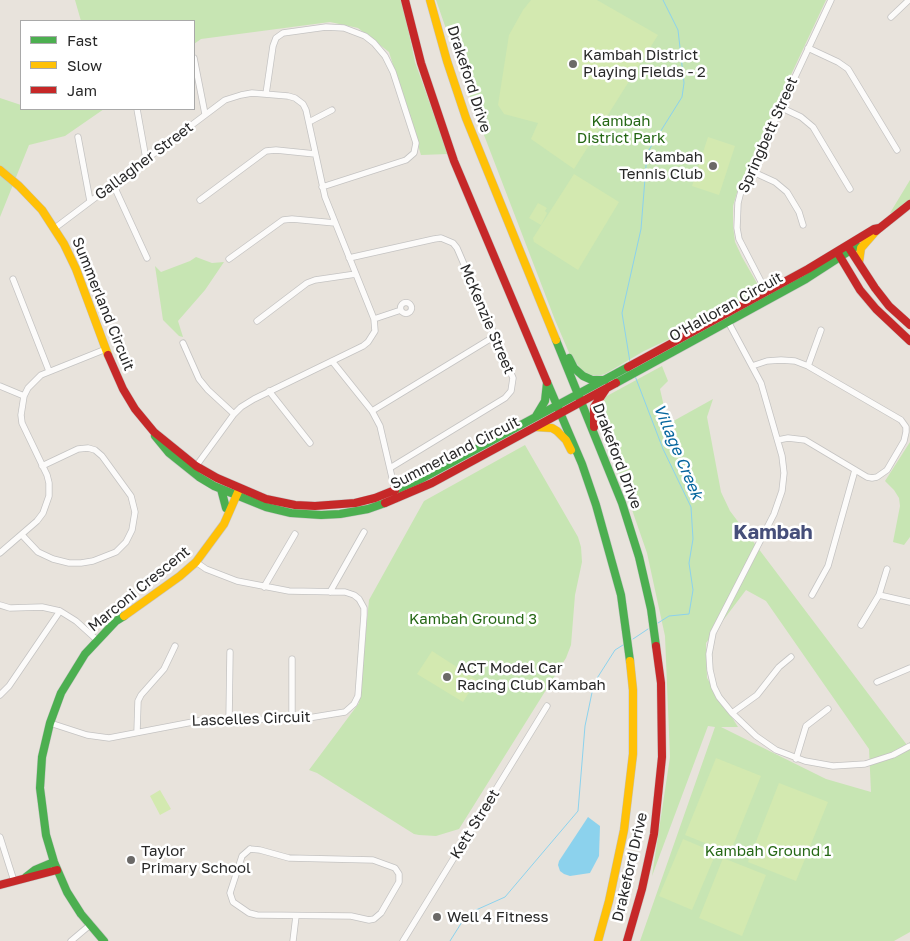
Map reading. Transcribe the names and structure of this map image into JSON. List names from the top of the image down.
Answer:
{
  "streets": {
    "main road": [
      "Drakeford Drive",
      "Summerland Circuit",
      "O'Halloran Circuit",
      "Marconi Crescent"
    ],
    "street": [
      "Springbett Street",
      "Gallagher Street",
      "McKenzie Street",
      "Lascelles Circuit",
      "Kett Street"
    ]
  },
  "crossings": [
    ["Drakeford Drive", "Summerland Circuit"],
    ["Drakeford Drive", "O'Halloran Circuit"],
    ["Springbett Street", "O'Halloran Circuit"],
    ["Gallagher Street", "Summerland Circuit"],
    ["Gallagher Street", "McKenzie Street"],
    ["Summerland Circuit", "O'Halloran Circuit"],
    ["Summerland Circuit", "Marconi Crescent"],
    ["Marconi Crescent", "Lascelles Circuit"]
  ],
  "districts": ["Kambah"],
  "water": ["Village Creek"],
  "parks": ["Kambah District Park", "Kambah Ground 3", "Kambah Ground 1"],
  "places": [
    "Kambah District Playing Fields - 2",
    "Kambah Tennis Club",
    "ACT Model Car Racing Club Kambah",
    "Taylor Primary School",
    "Well 4 Fitness"
  ],
  "legend": ["Fast", "Slow", "Jam"]
}
